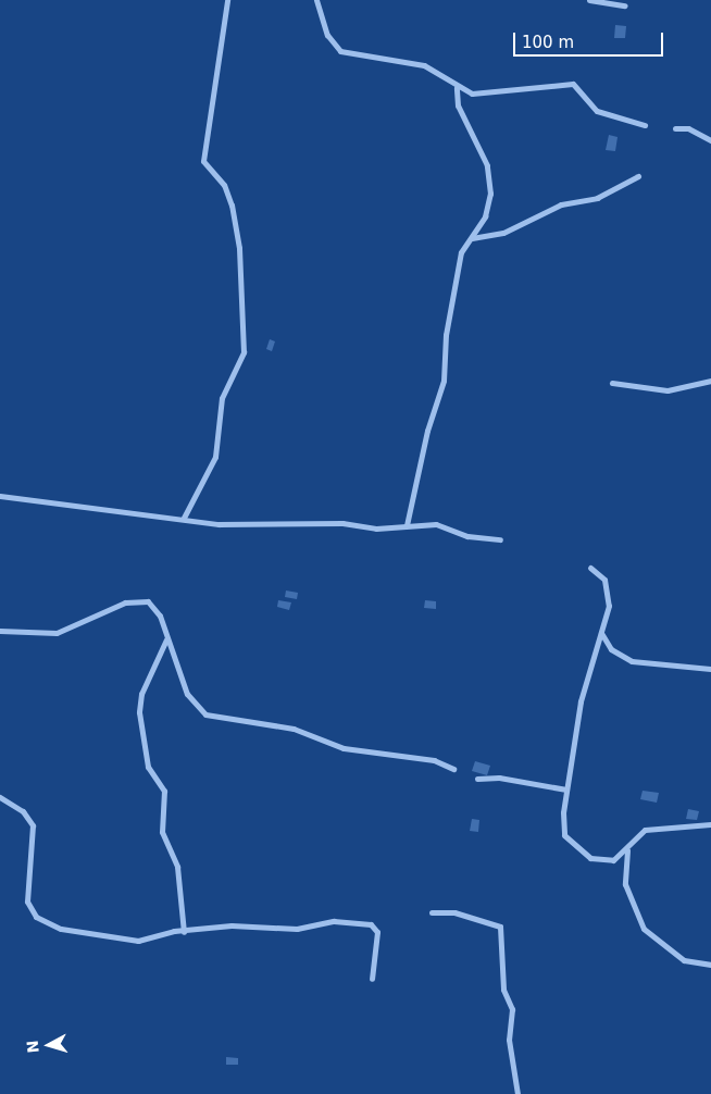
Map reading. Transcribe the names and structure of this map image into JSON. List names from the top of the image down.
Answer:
{
  "scale_bar": "100 m",
  "north": "left"
}
